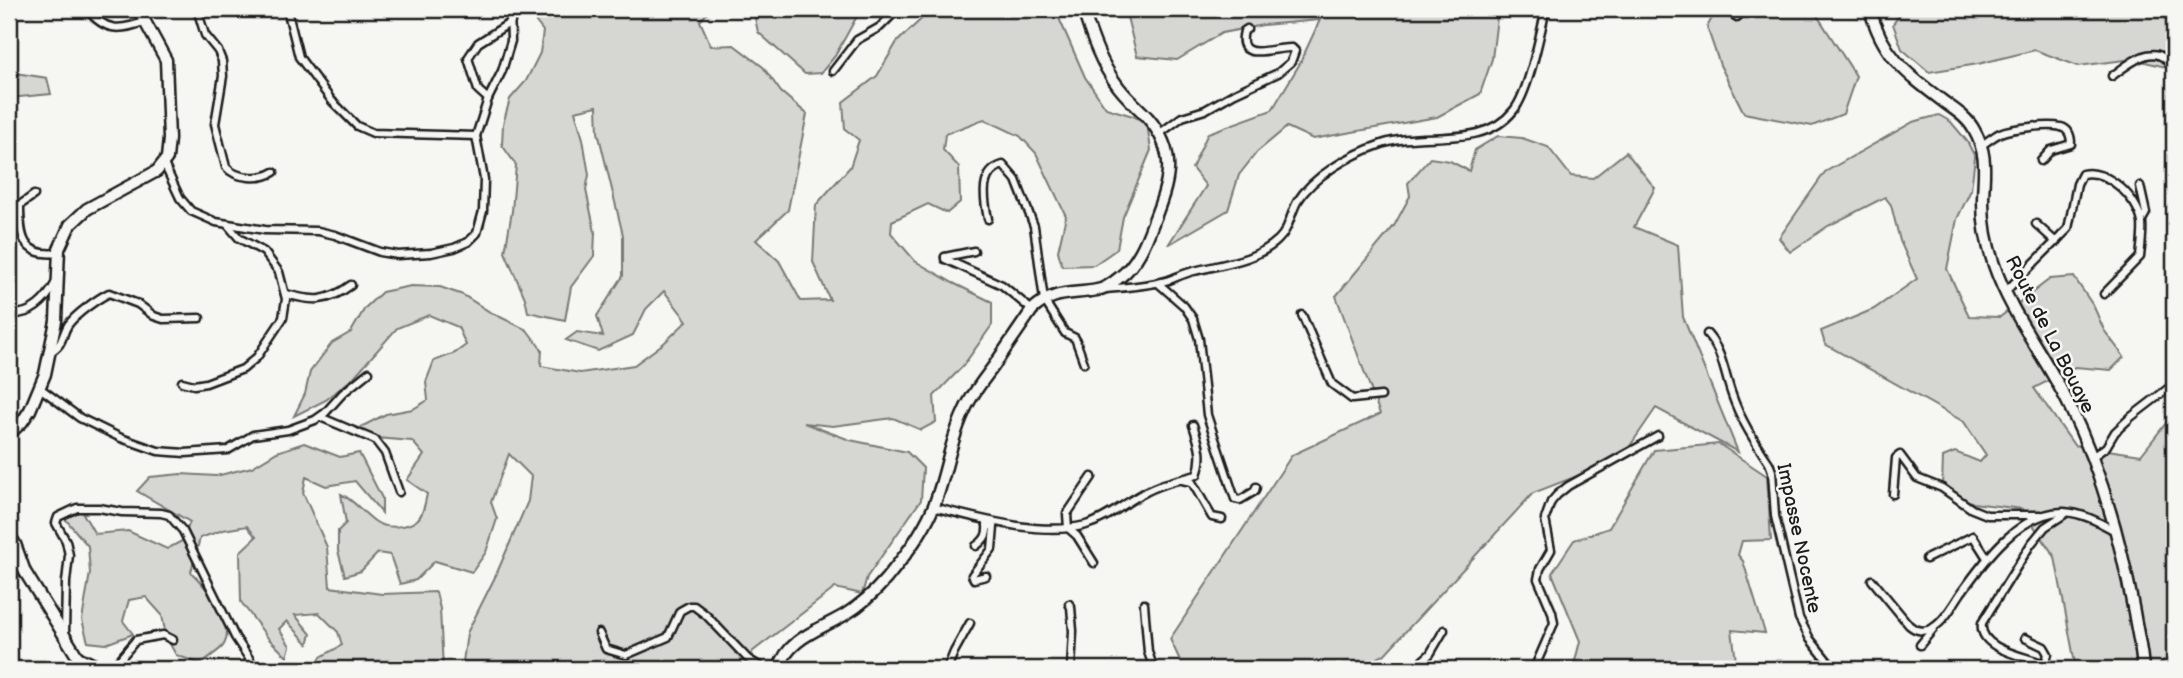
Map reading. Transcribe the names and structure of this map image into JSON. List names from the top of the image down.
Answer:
{
  "streets": {
    "street": ["Route de La Bouaye", "Impasse Nocente"]
  }
}
